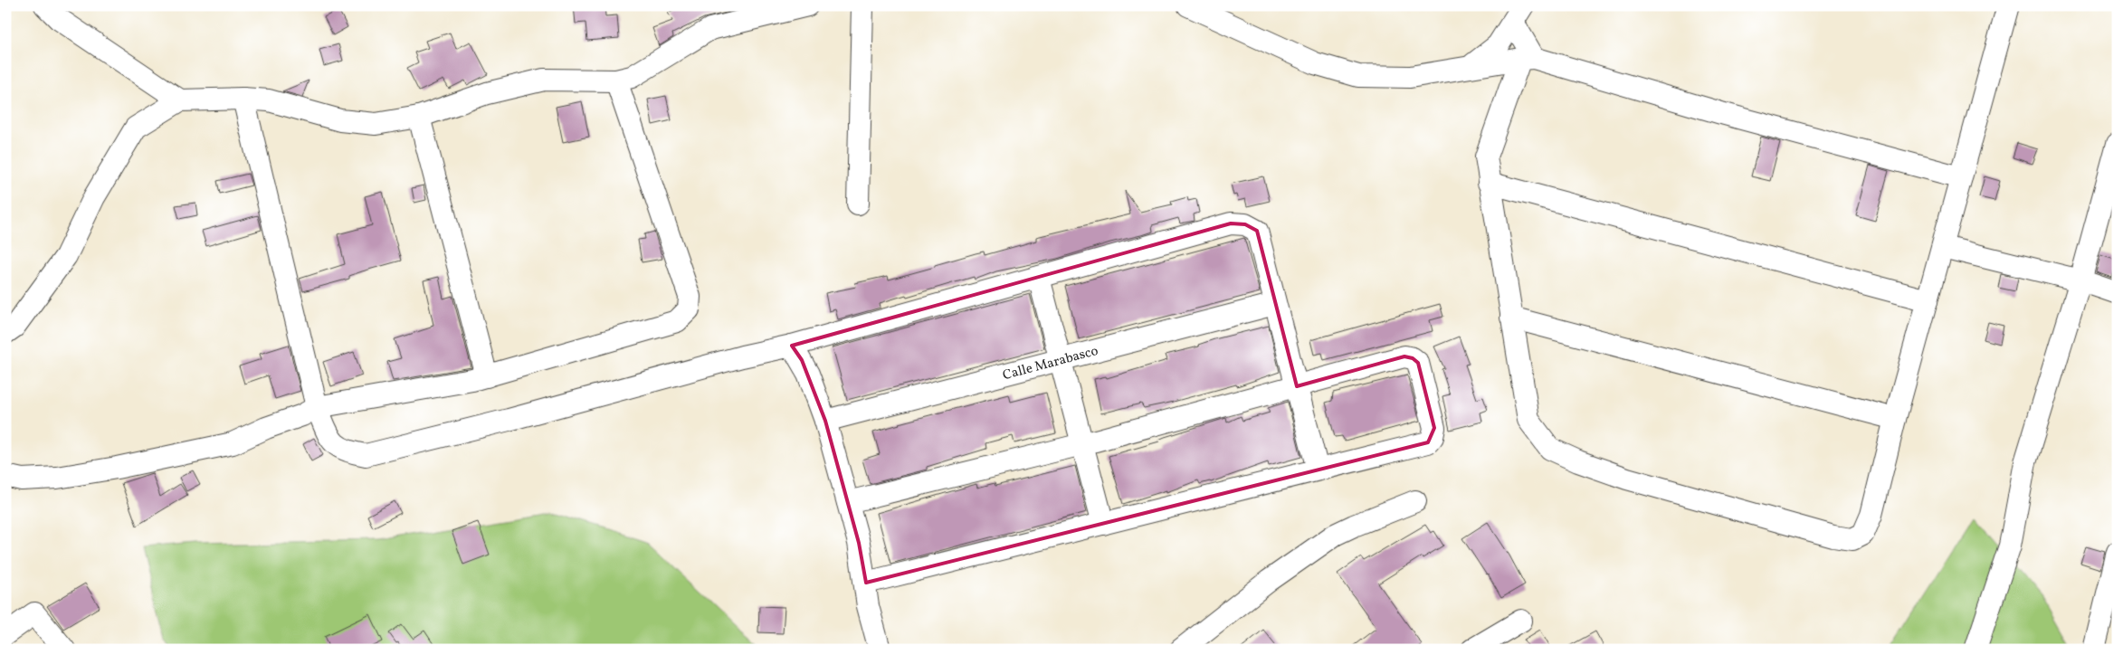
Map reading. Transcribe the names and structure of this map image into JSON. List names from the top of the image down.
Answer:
{
  "streets": {
    "street": ["Calle Marabasco"]
  }
}
